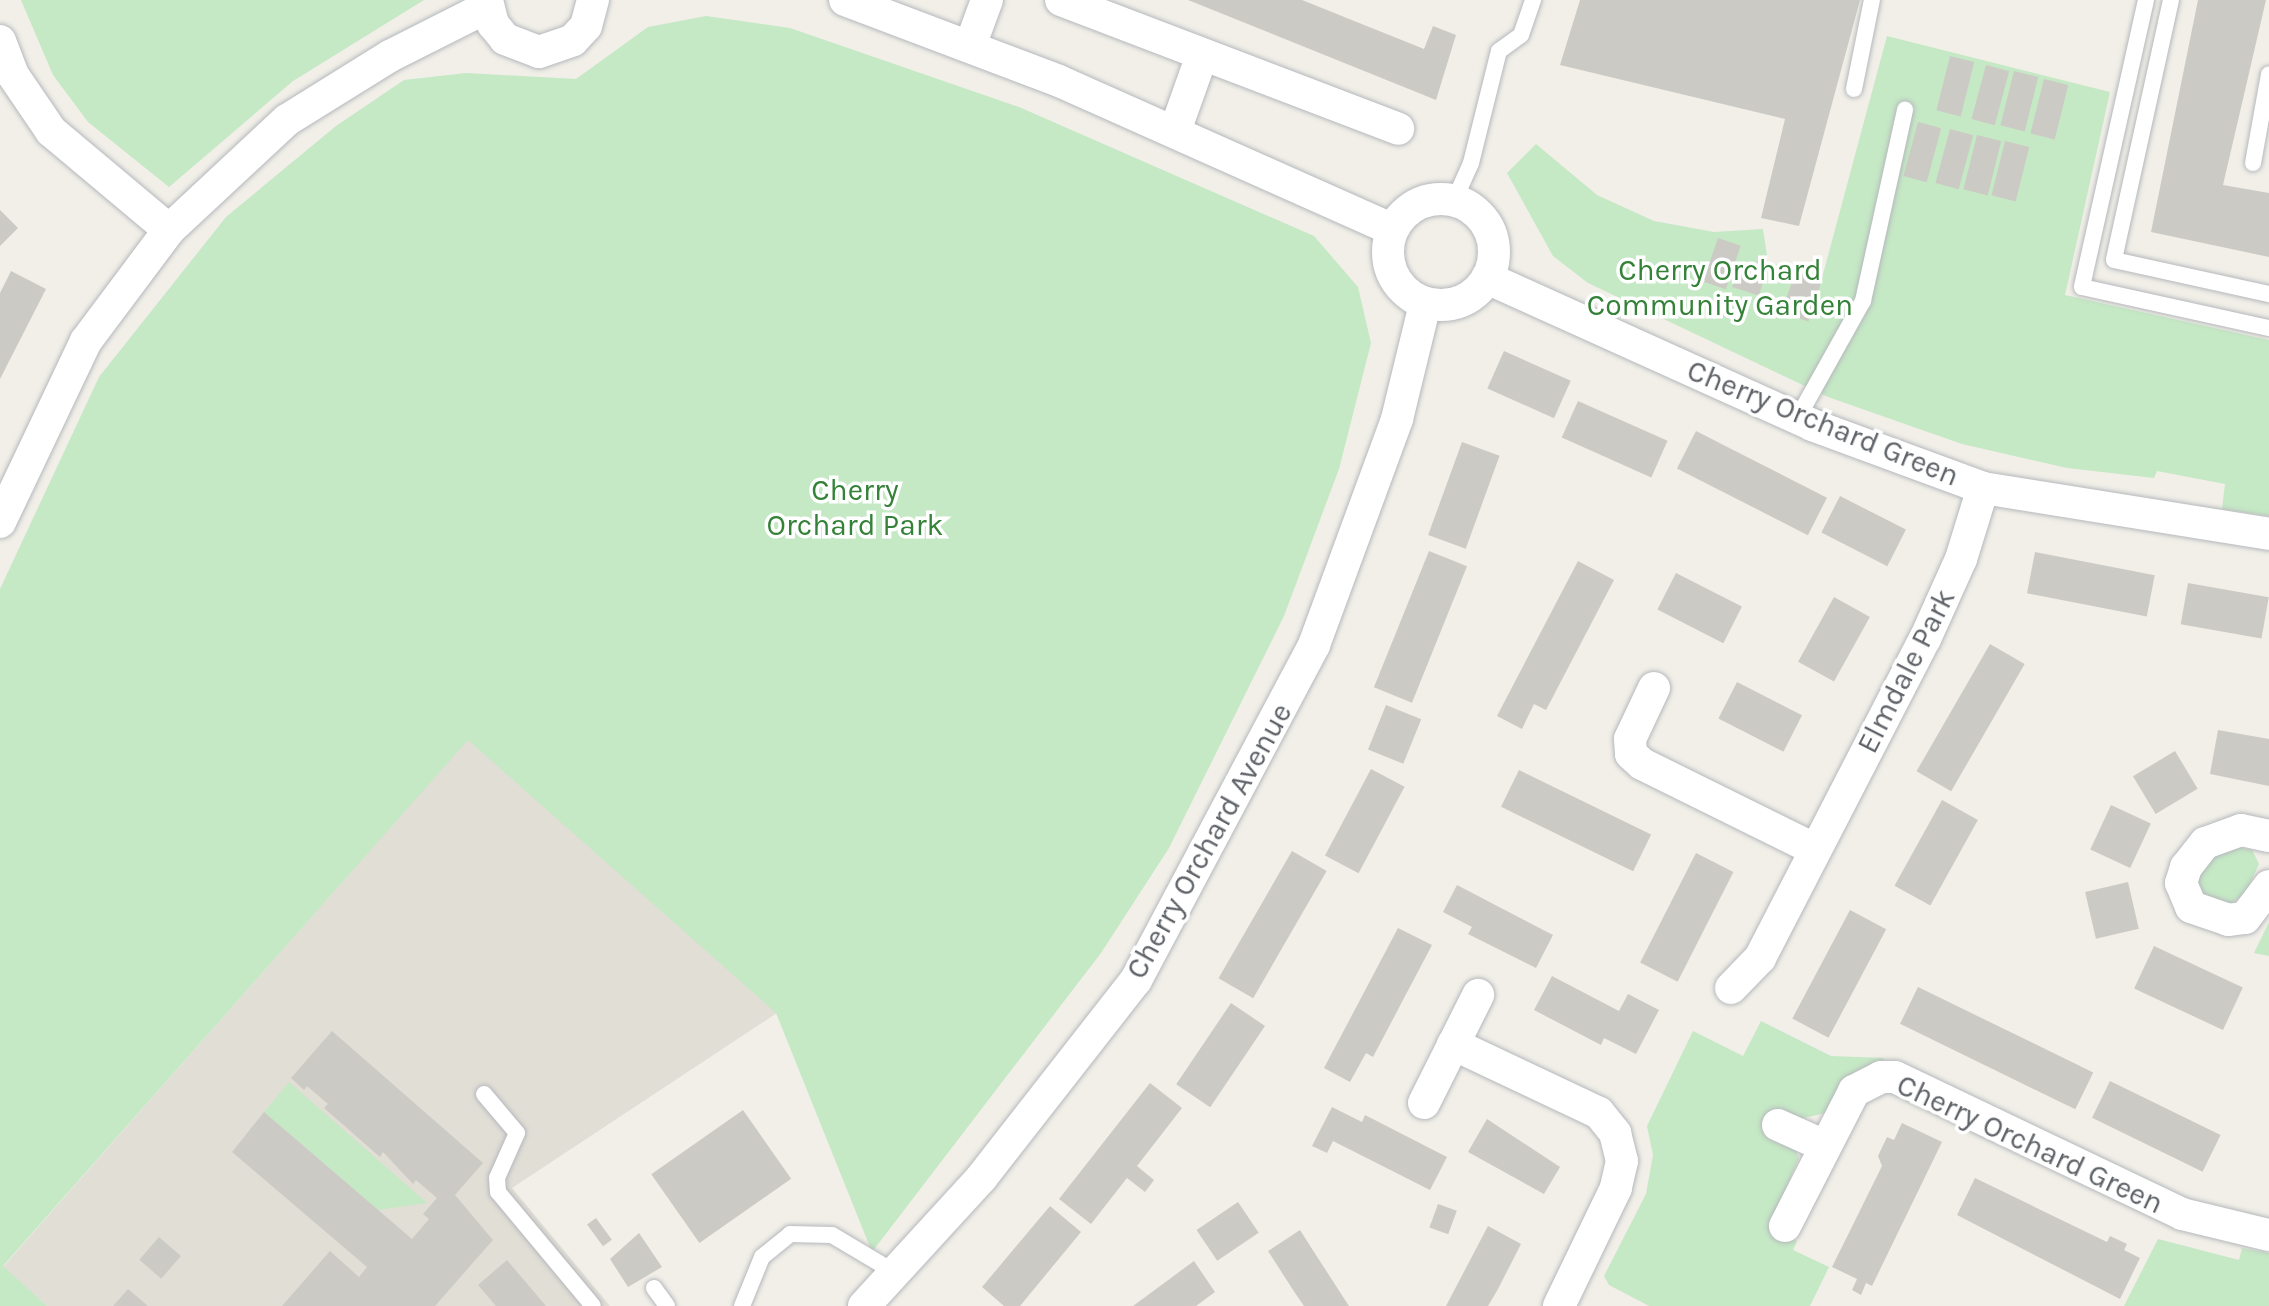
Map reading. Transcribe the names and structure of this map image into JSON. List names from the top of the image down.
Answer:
{
  "streets": {
    "street": ["Cherry Orchard Green", "Elmdale Park", "Cherry Orchard Avenue"]
  },
  "crossings": [
    ["Cherry Orchard Green", "Elmdale Park"],
    ["Cherry Orchard Green", "Cherry Orchard Avenue"]
  ],
  "parks": ["Cherry Orchard Community Garden", "Cherry Orchard Park"]
}
